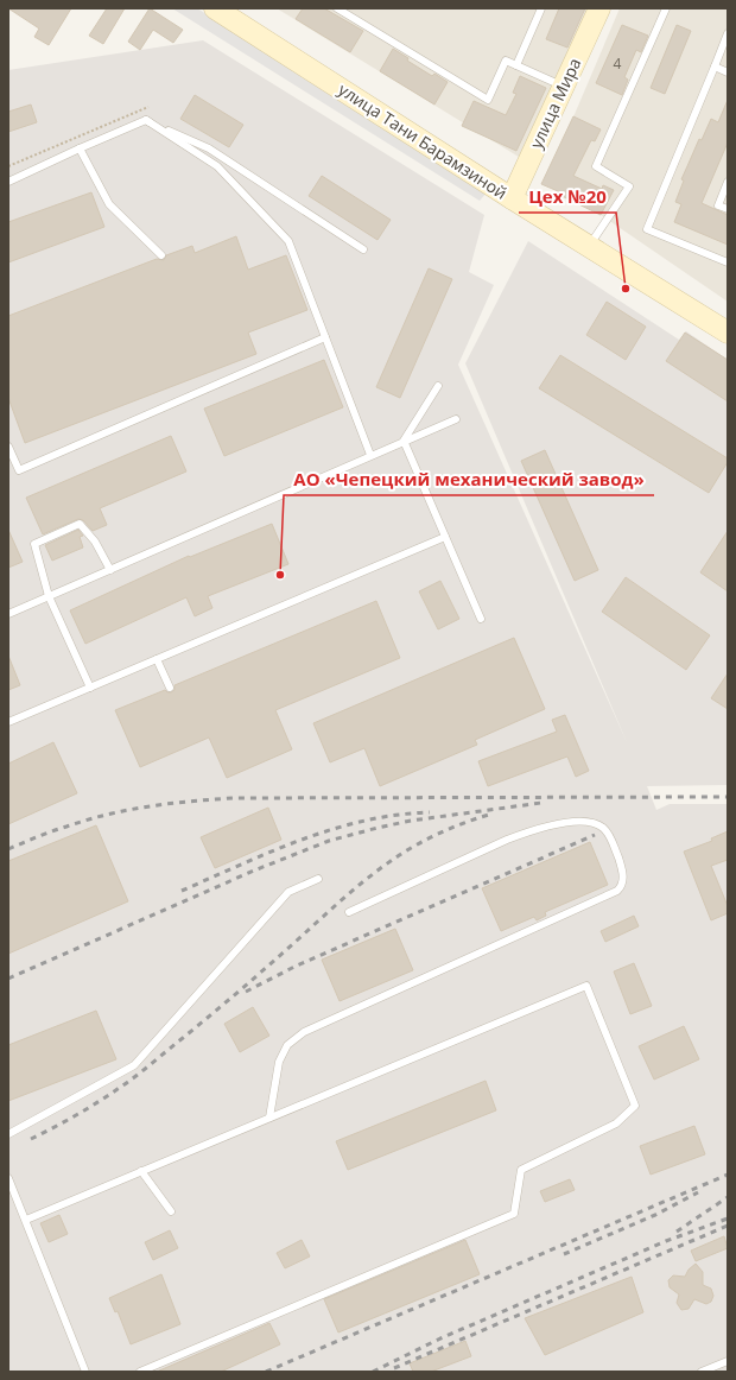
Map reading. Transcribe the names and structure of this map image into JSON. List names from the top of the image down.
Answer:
{
  "streets": {
    "street": ["улица Мира", "улица Тани Барамзиной"]
  },
  "crossings": [
    ["улица Мира", "улица Тани Барамзиной"]
  ],
  "places": ["Цех №20", "АО «Чепецкий механический завод»"],
  "house_numbers": ["4"]
}
